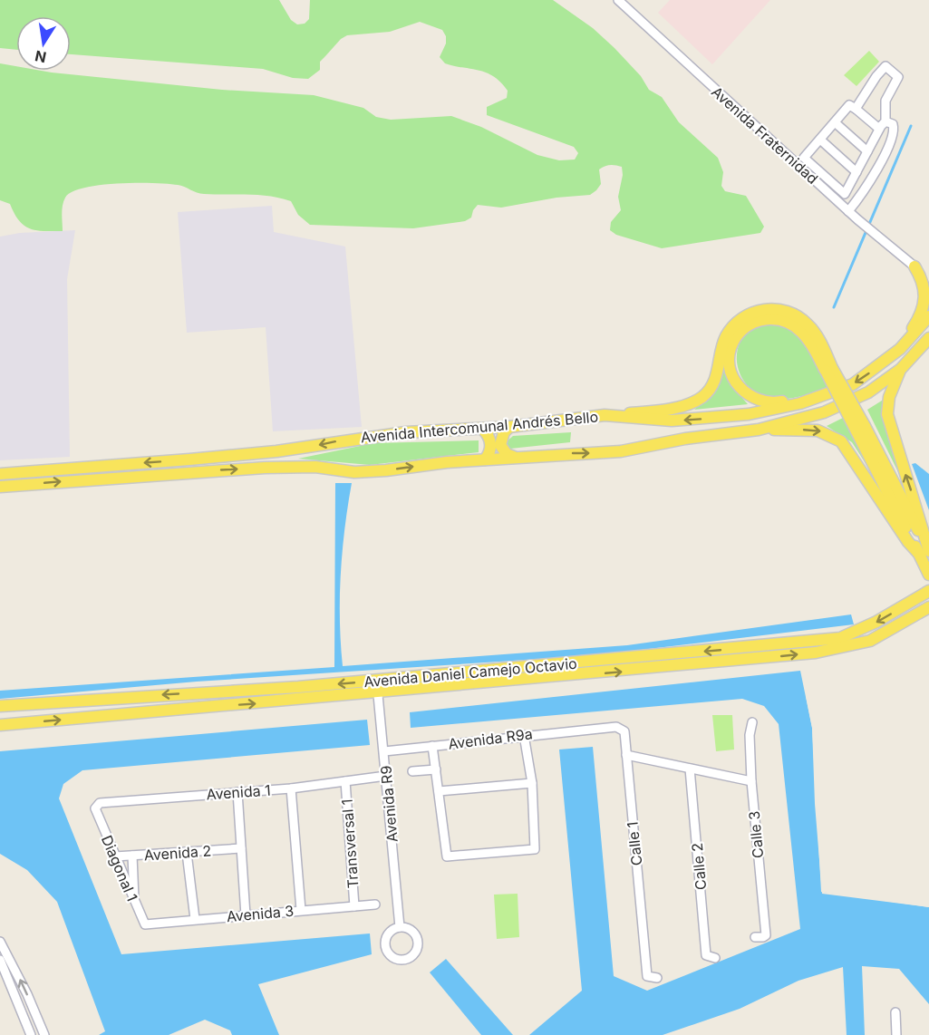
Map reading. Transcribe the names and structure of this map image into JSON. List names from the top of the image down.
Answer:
{
  "streets": {
    "main road": ["Avenida Intercomunal Andrés Bello", "Avenida Daniel Camejo Octavio"],
    "street": [
      "Avenida Fraternidad",
      "Avenida R9a",
      "Avenida 1",
      "Avenida R9",
      "Calle 3",
      "Transversal 1",
      "Calle 1",
      "Avenida 2",
      "Calle 2",
      "Diagonal 1",
      "Avenida 3"
    ]
  },
  "crossings": [
    ["Avenida Daniel Camejo Octavio", "Avenida R9"],
    ["Avenida R9a", "Avenida R9"],
    ["Avenida R9a", "Calle 1"],
    ["Avenida 1", "Avenida R9"],
    ["Avenida 1", "Transversal 1"],
    ["Avenida 1", "Diagonal 1"],
    ["Transversal 1", "Avenida 3"],
    ["Avenida 2", "Diagonal 1"],
    ["Diagonal 1", "Avenida 3"]
  ],
  "north": "bottom"
}
